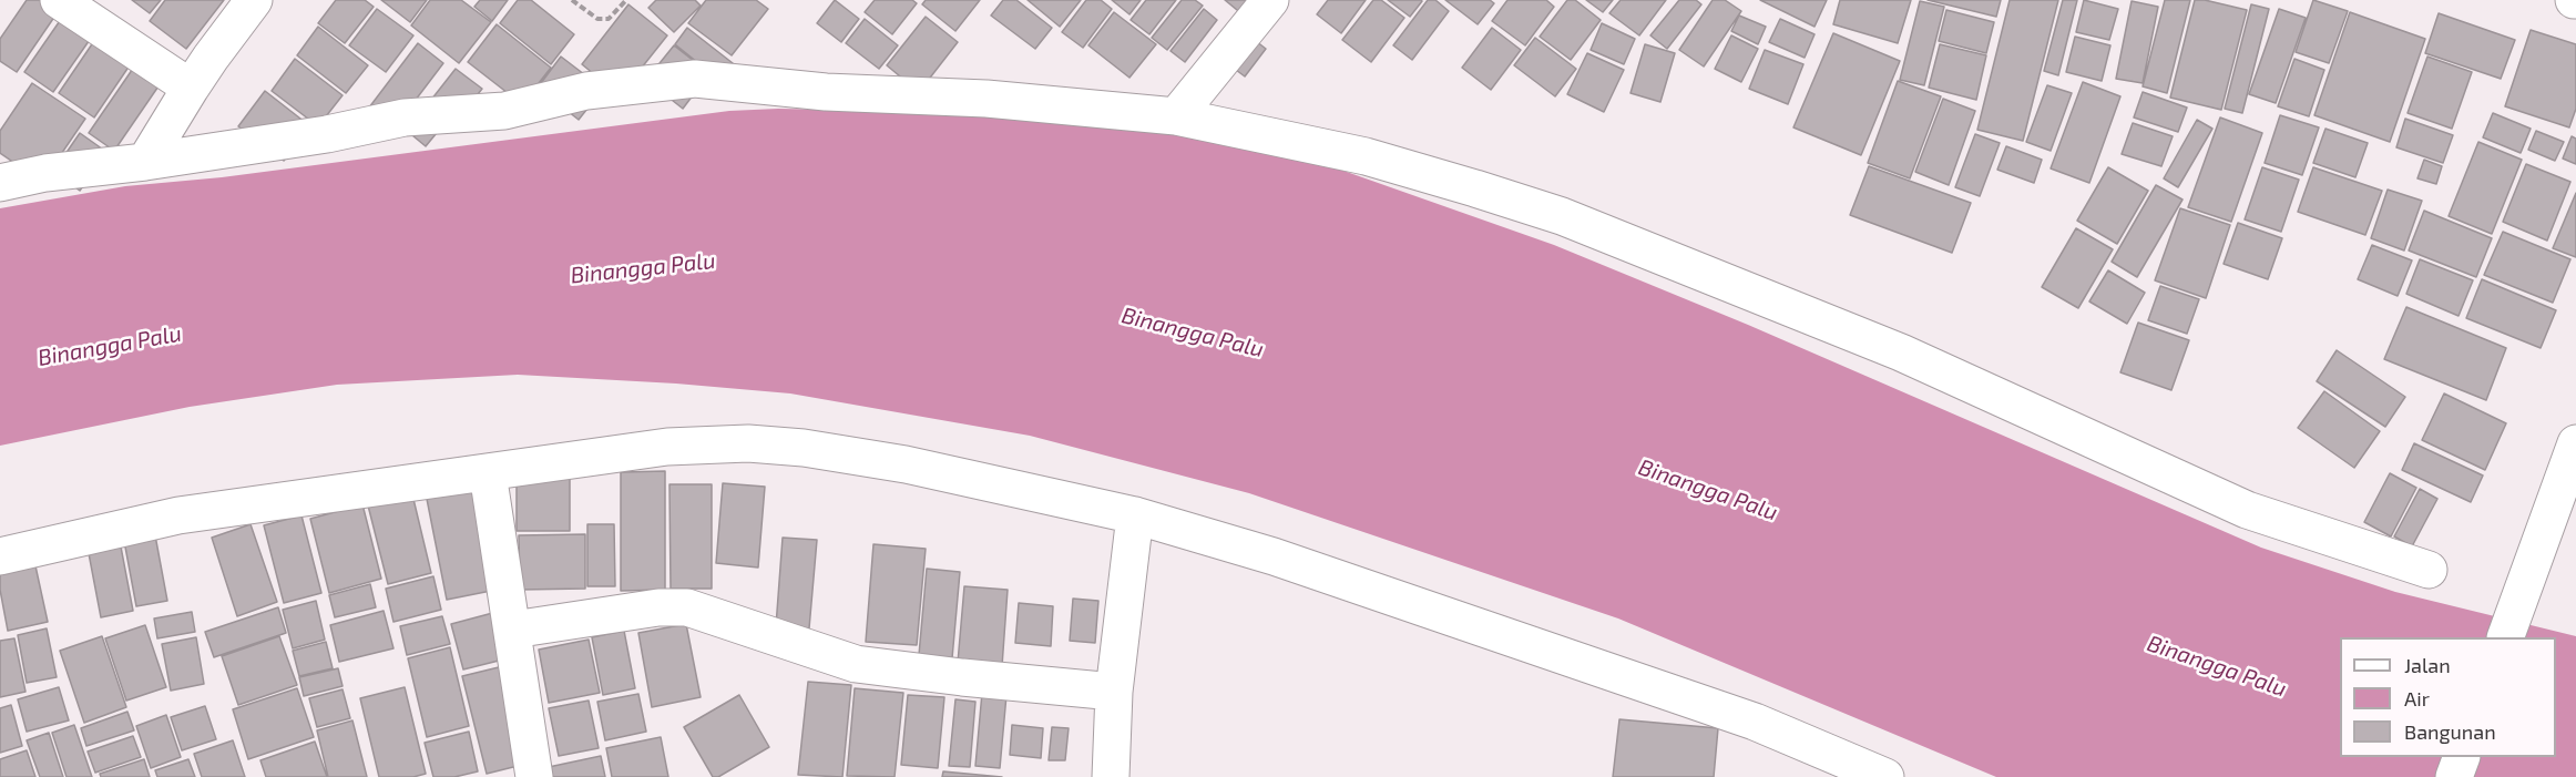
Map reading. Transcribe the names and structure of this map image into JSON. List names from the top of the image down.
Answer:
{
  "water": ["Binangga Palu"],
  "legend": ["Jalan", "Air", "Bangunan"]
}
